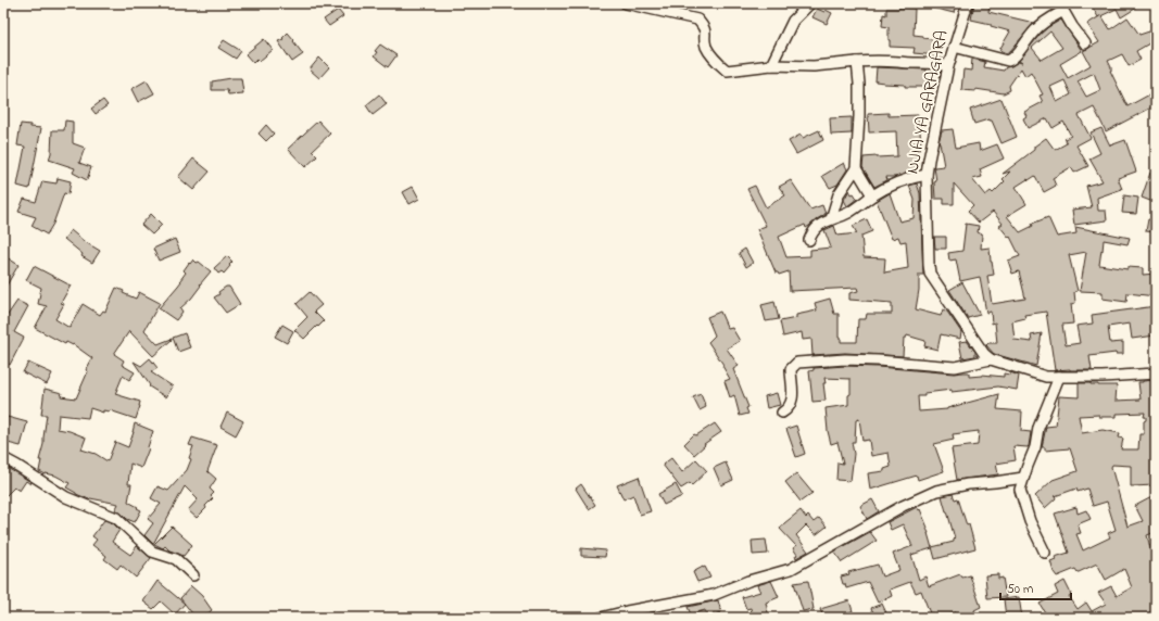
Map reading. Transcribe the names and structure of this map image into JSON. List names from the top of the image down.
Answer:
{
  "streets": {
    "street": ["NJIA YA GARAGARA"]
  },
  "scale_bar": "50 m"
}
